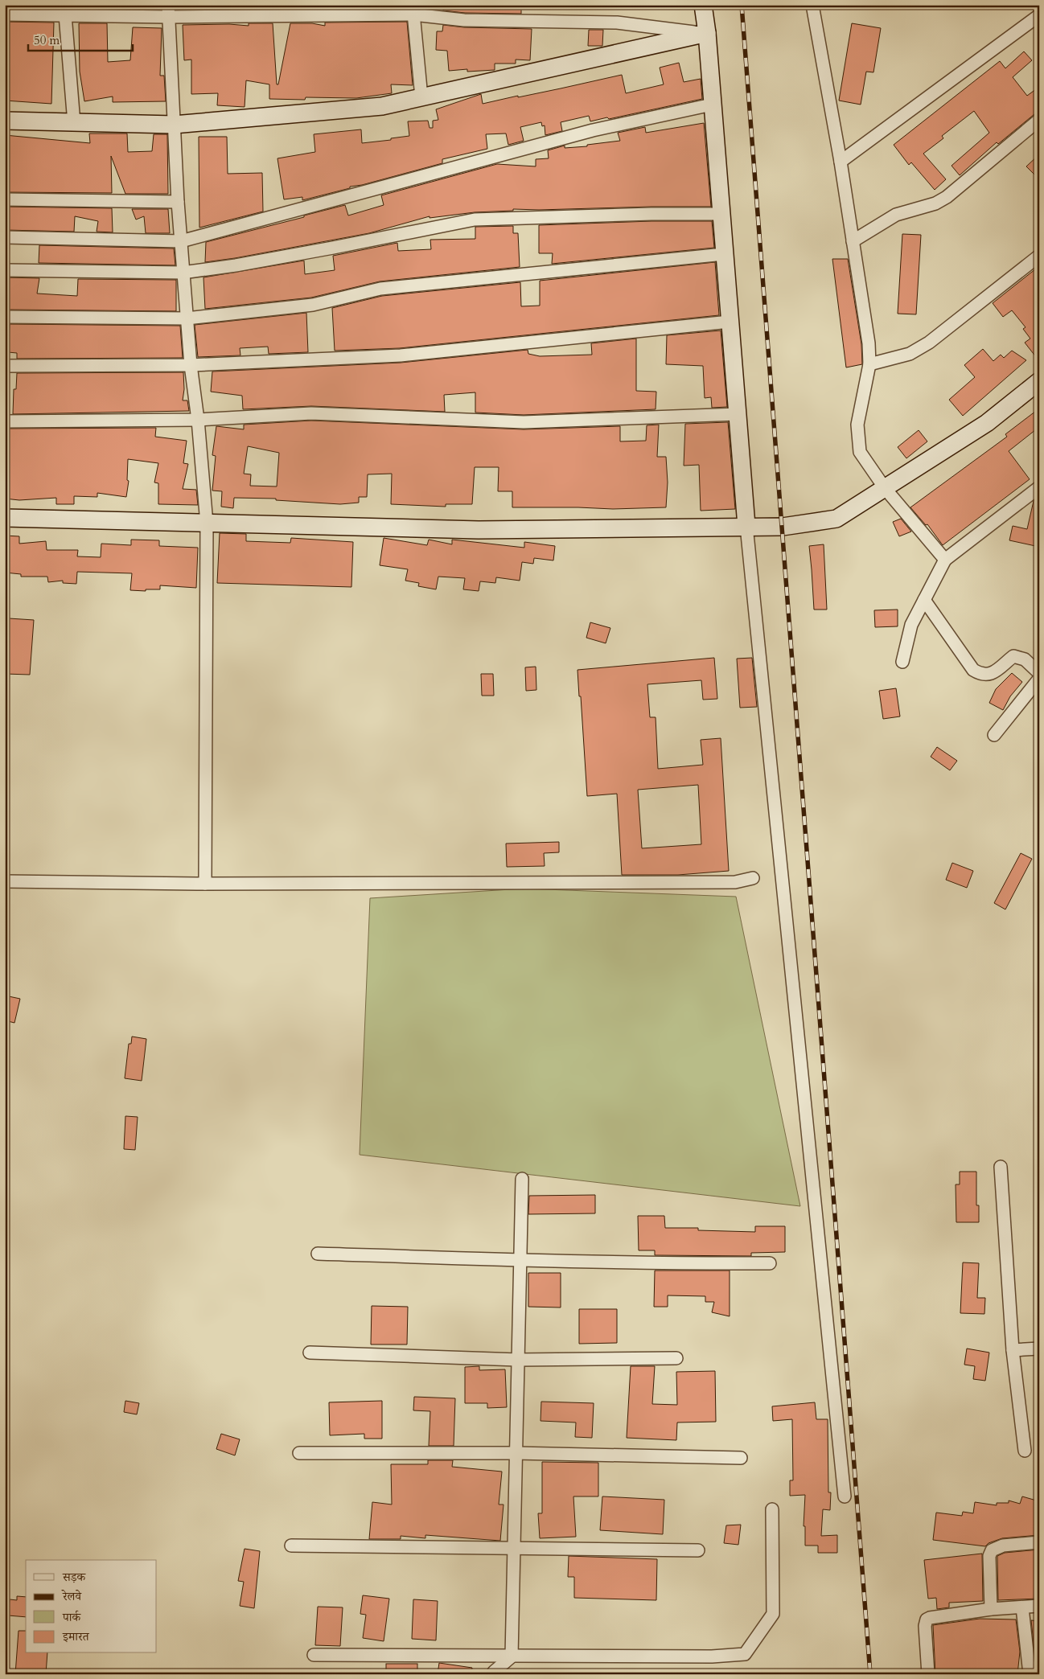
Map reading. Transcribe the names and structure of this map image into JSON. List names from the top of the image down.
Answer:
{
  "legend": [
    "सड़क",
    "रेलवे",
    "पार्क",
    "इमारत"
  ],
  "scale_bar": "50 m"
}
